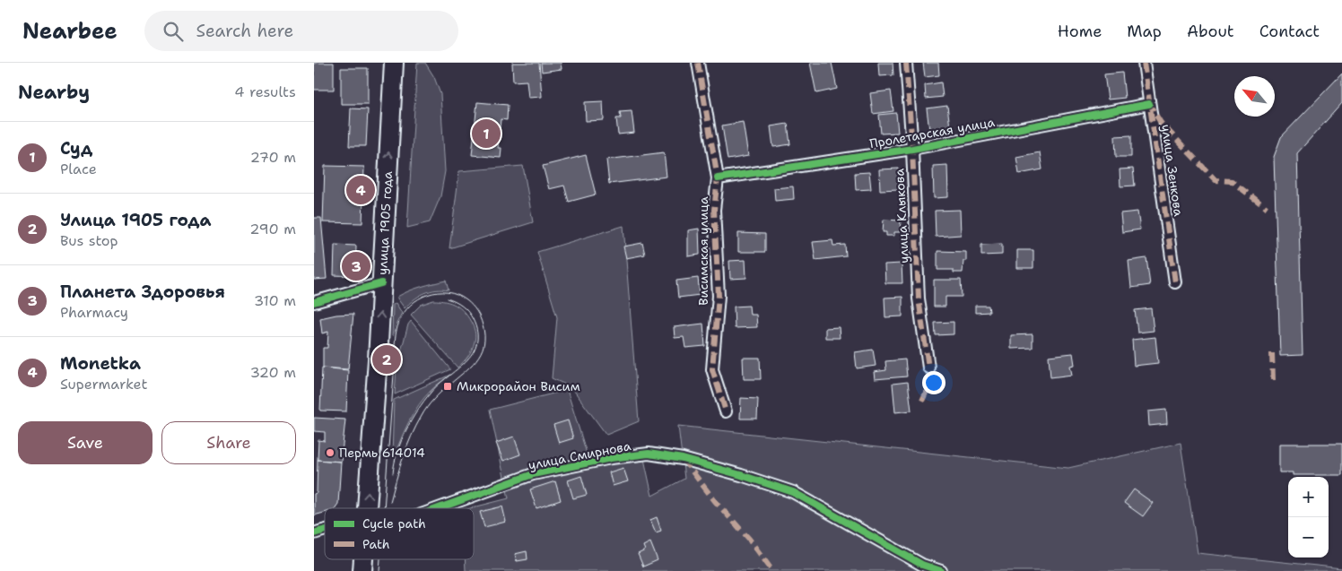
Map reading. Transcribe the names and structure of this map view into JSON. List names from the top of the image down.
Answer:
{
  "streets": {
    "main road": ["улица 1905 года"],
    "street": [
      "Пролетарская улица",
      "улица Зенкова",
      "улица Клыкова",
      "Висимская улица",
      "улица Смирнова"
    ]
  },
  "crossings": [
    ["Пролетарская улица", "улица Зенкова"],
    ["Пролетарская улица", "улица Клыкова"],
    ["Пролетарская улица", "Висимская улица"]
  ],
  "one_way": ["улица 1905 года"],
  "places": {
    "transit": ["Микрорайон Висим"],
    "other": ["Пермь 614014"]
  },
  "legend": ["Cycle path", "Path"],
  "north": "top left",
  "page": {
    "header": "Nearbee",
    "search": "Search here",
    "nav": [
      "Home",
      "Map",
      "About",
      "Contact"
    ],
    "heading": ["Nearby", "4 results"],
    "pins": [
      "1",
      "4",
      "3",
      "2"
    ],
    "list": [
      {
        "mark": "1",
        "name": "Суд",
        "note": "Place",
        "value": "270 m"
      },
      {
        "mark": "2",
        "name": "Улица 1905 года",
        "note": "Bus stop",
        "value": "290 m"
      },
      {
        "mark": "3",
        "name": "Планета Здоровья",
        "note": "Pharmacy",
        "value": "310 m"
      },
      {
        "mark": "4",
        "name": "Monetka",
        "note": "Supermarket",
        "value": "320 m"
      }
    ],
    "buttons": ["Save", "Share"],
    "map_buttons": ["+", "−"]
  }
}
